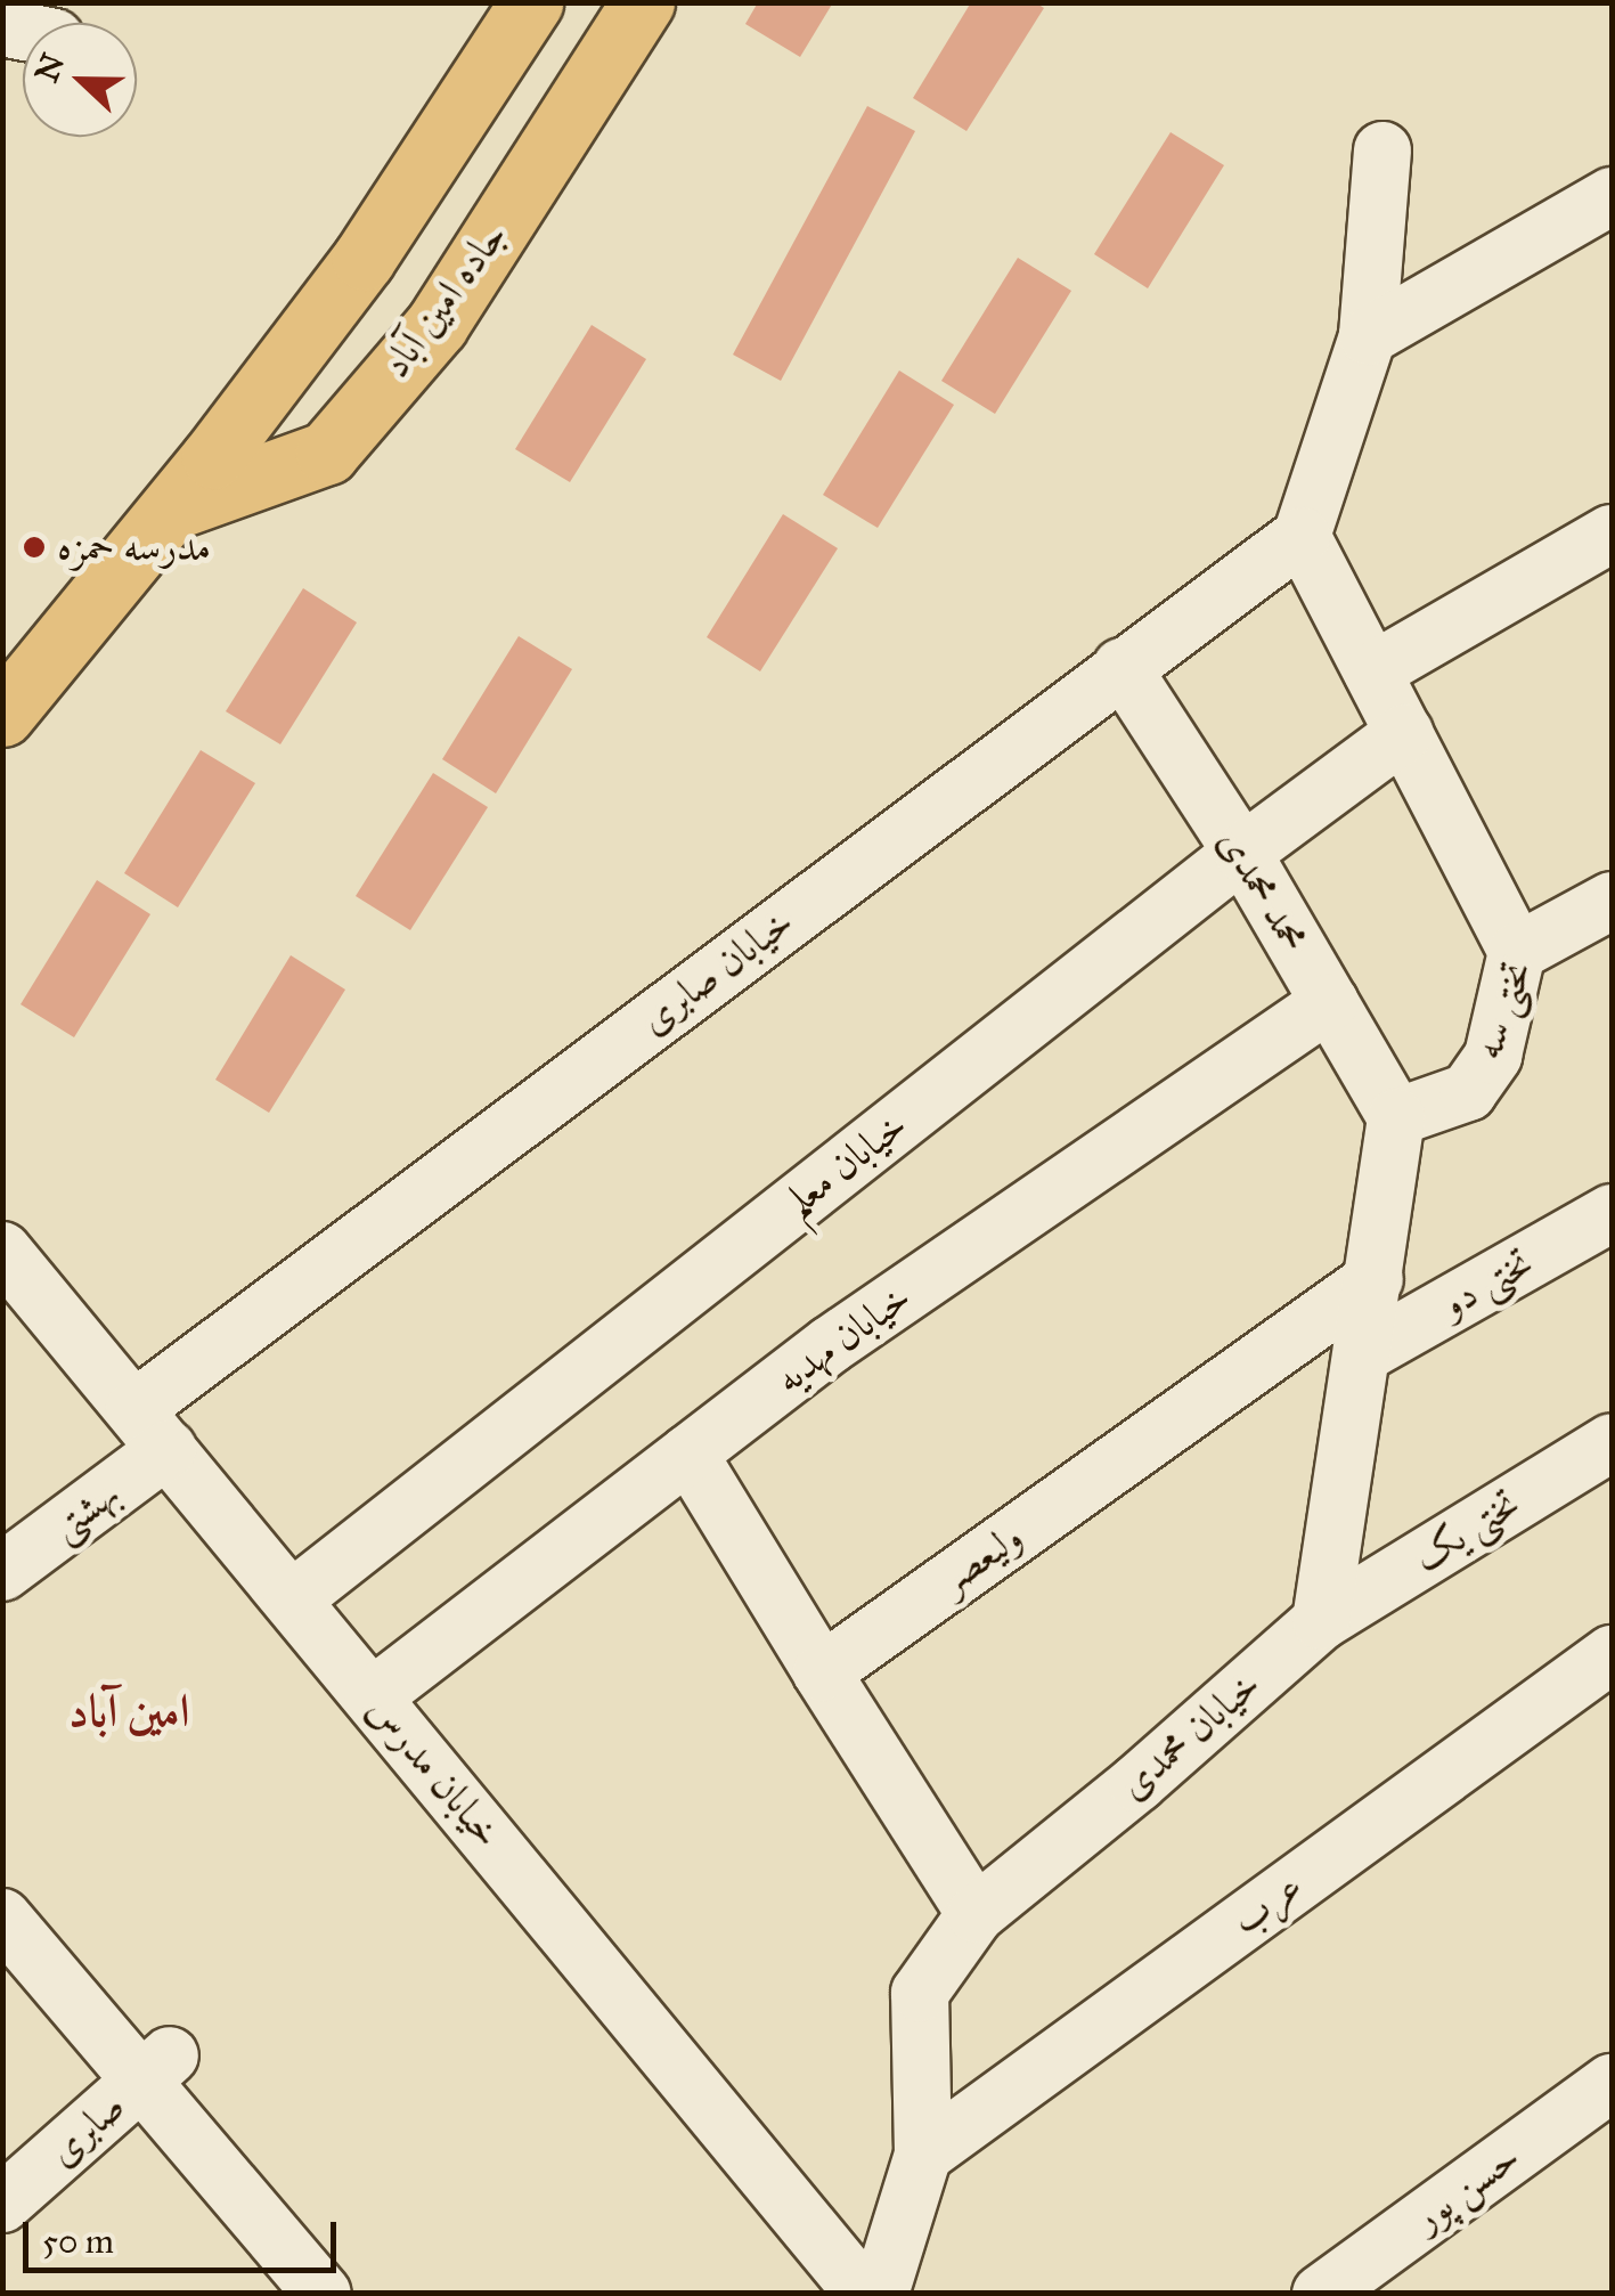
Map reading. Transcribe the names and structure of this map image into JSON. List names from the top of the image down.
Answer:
{
  "streets": {
    "main road": ["جاده امین آباد"],
    "street": [
      "محمد محمدی",
      "خیابان صابری",
      "تختی سه",
      "خیابان معلم",
      "تختی دو",
      "خیابان مهدیه",
      "بهشتی",
      "تختی یک",
      "ولیعصر",
      "خیابان محمدی",
      "خیابان مدرس",
      "عرب",
      "صابری",
      "حسن پور"
    ]
  },
  "crossings": [
    ["محمد محمدی", "خیابان صابری"],
    ["محمد محمدی", "تختی سه"],
    ["محمد محمدی", "خیابان معلم"],
    ["محمد محمدی", "خیابان مهدیه"],
    ["خیابان صابری", "بهشتی"],
    ["خیابان صابری", "خیابان مدرس"],
    ["خیابان معلم", "خیابان مدرس"],
    ["خیابان مهدیه", "خیابان مدرس"],
    ["بهشتی", "خیابان مدرس"],
    ["تختی یک", "خیابان محمدی"],
    ["خیابان محمدی", "عرب"]
  ],
  "districts": ["امین آباد"],
  "places": ["مدرسه حمزه"],
  "scale_bar": "50 m",
  "north": "left"
}
